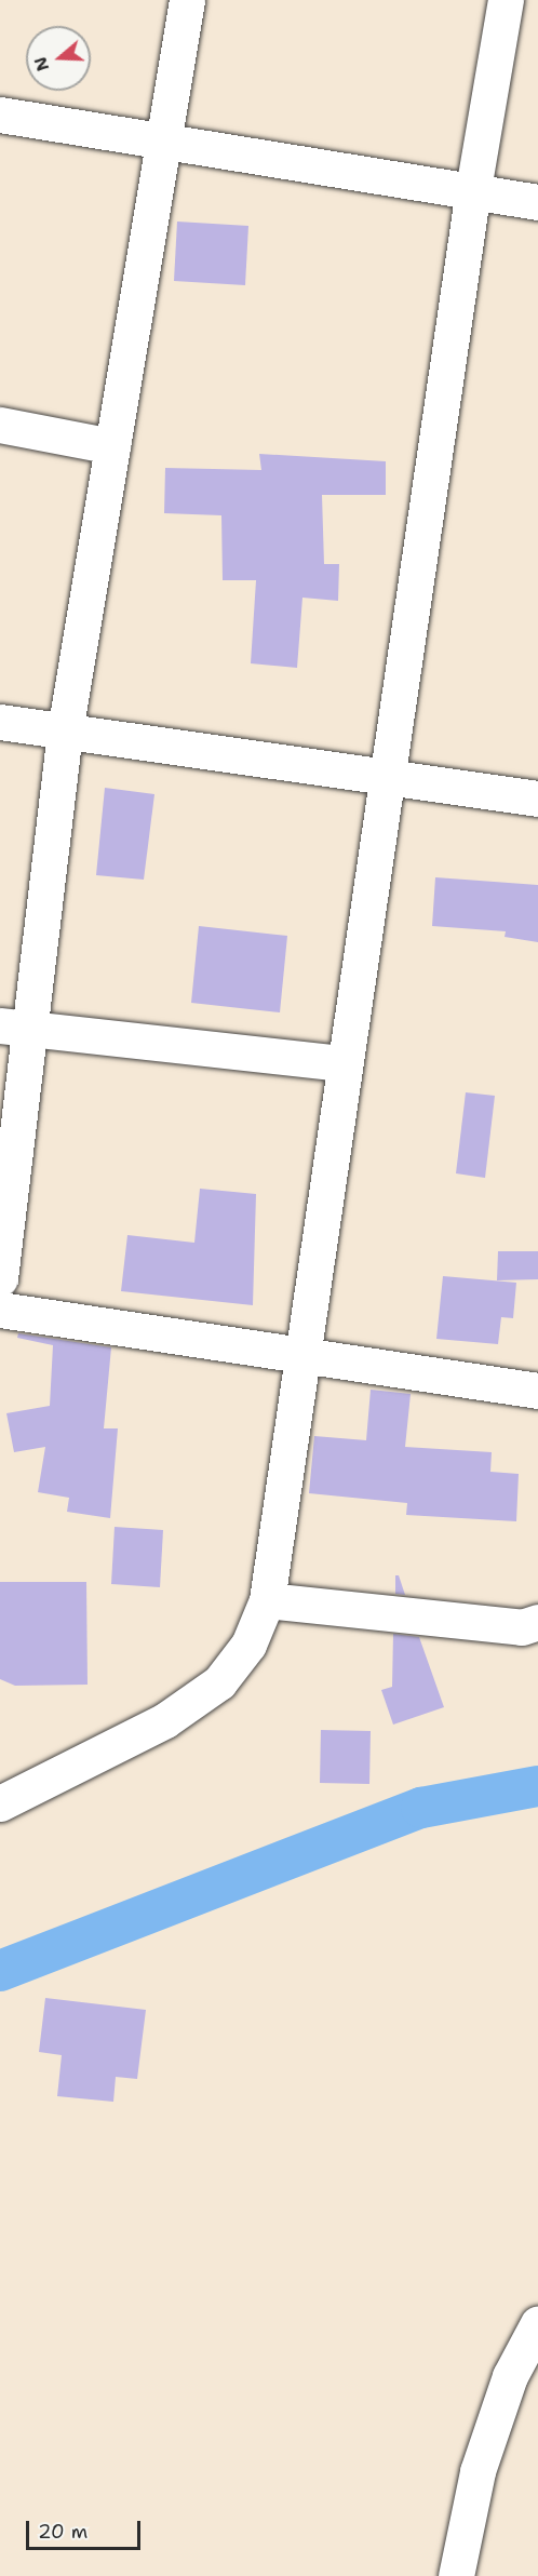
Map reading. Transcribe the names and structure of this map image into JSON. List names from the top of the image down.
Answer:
{
  "scale_bar": "20 m",
  "north": "left"
}
